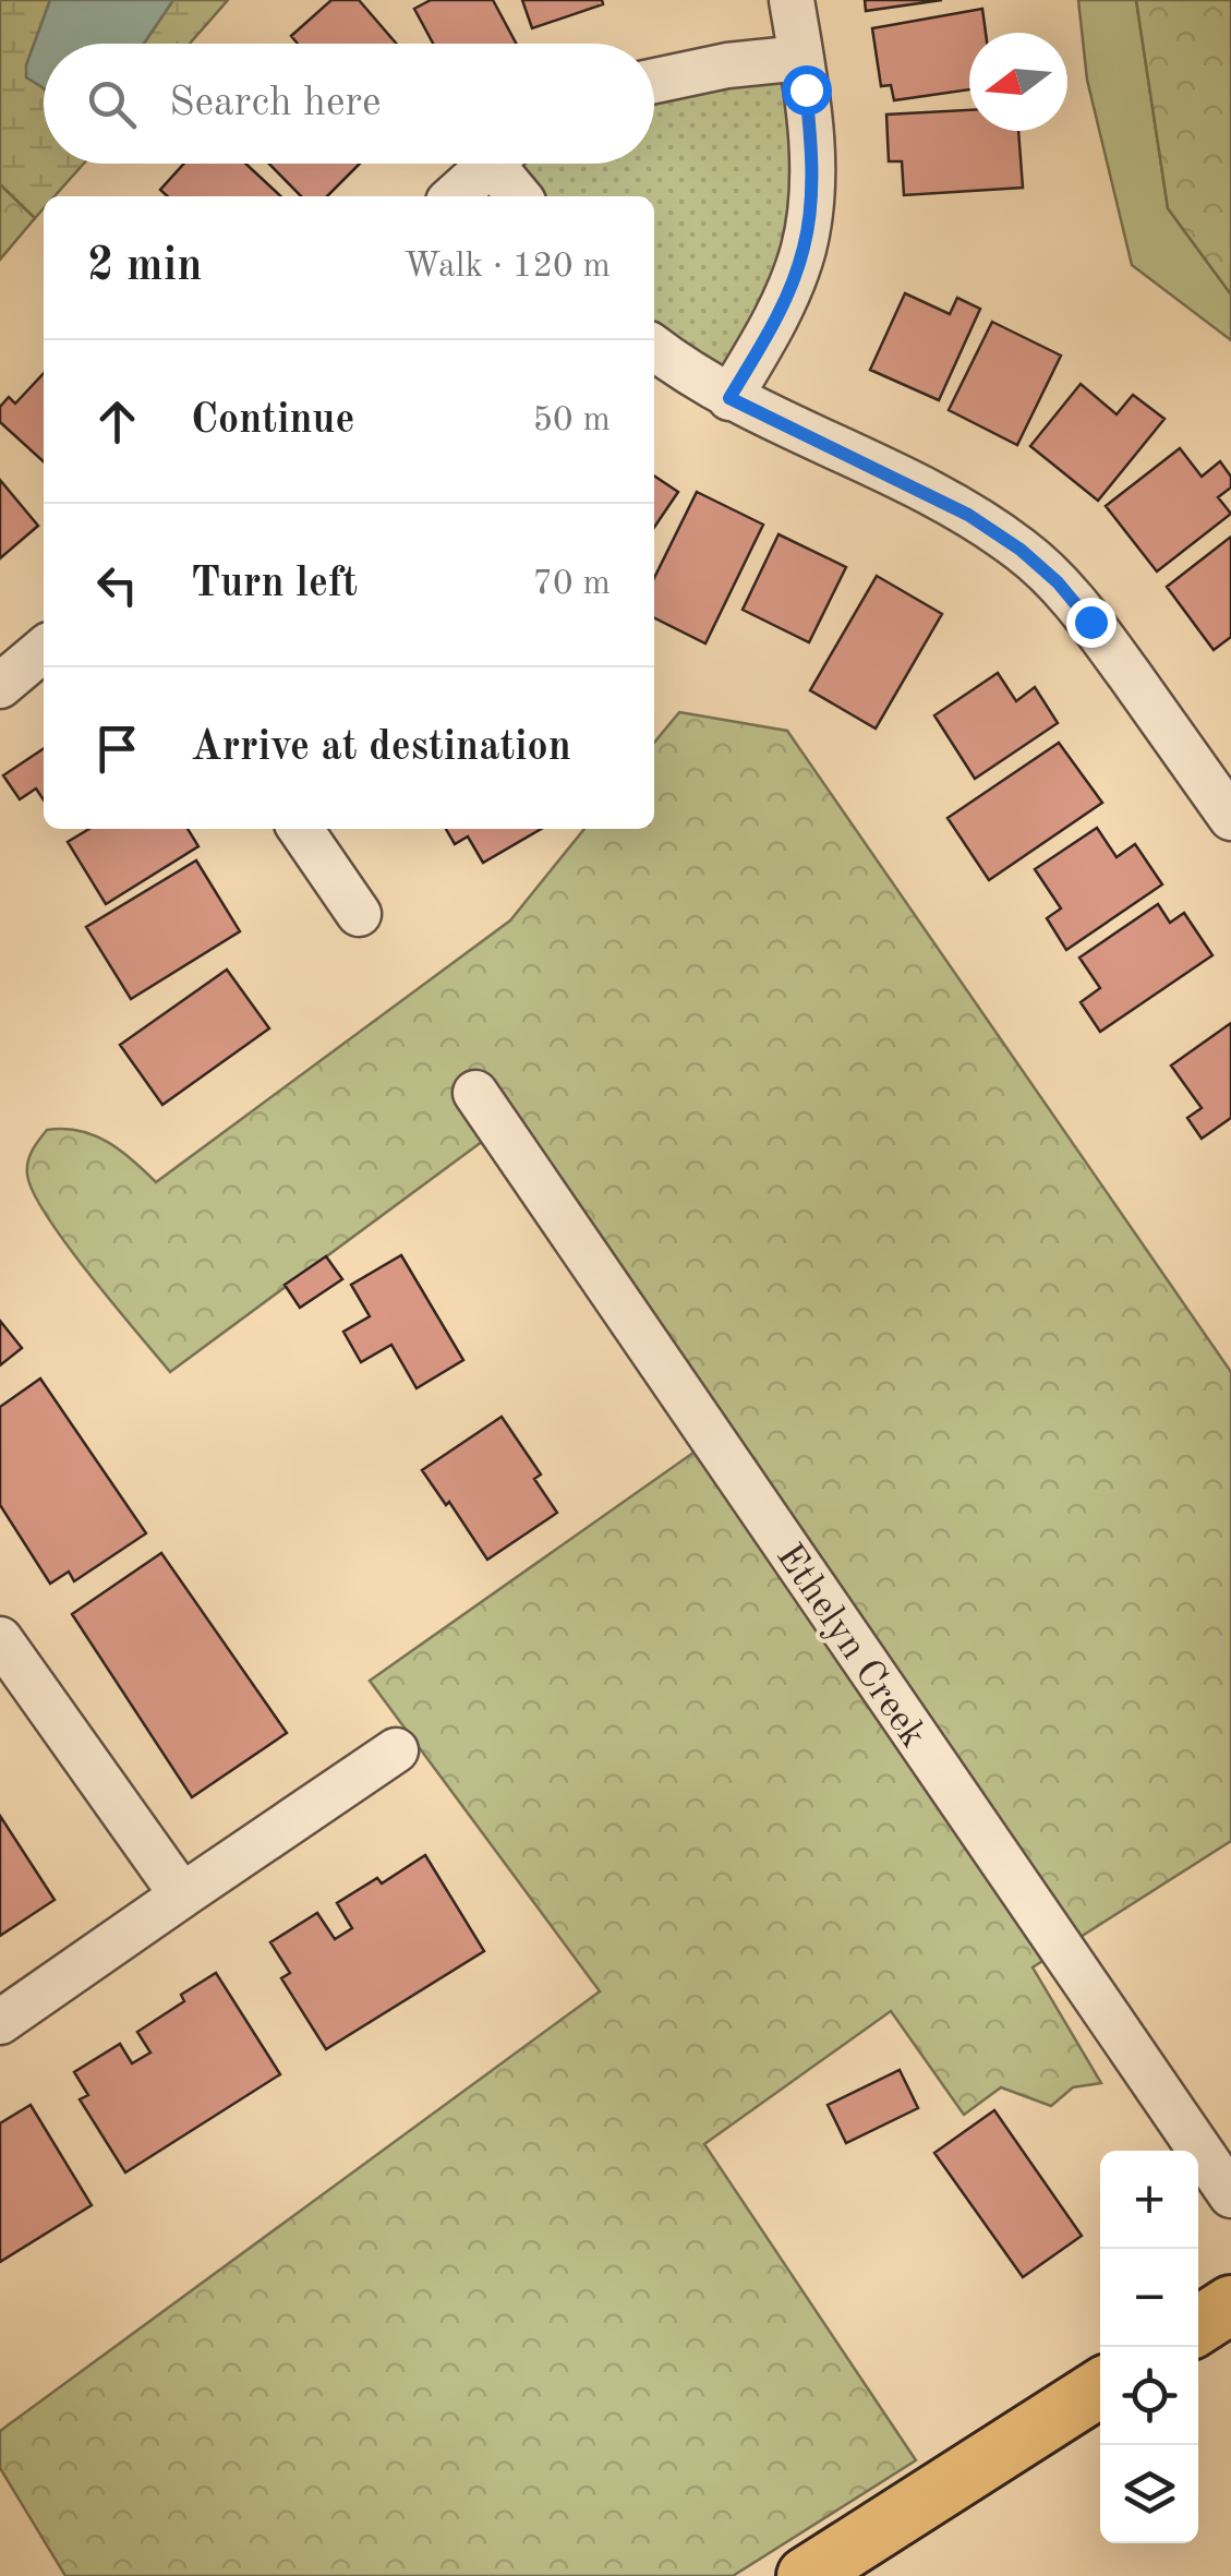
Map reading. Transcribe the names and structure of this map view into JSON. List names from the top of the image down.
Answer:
{
  "streets": {
    "street": ["Ethelyn Creek"]
  },
  "north": "left",
  "page": {
    "search": "Search here",
    "heading": ["2 min", "Walk · 120 m"],
    "list": [
      ["Continue", "50 m"],
      ["Turn left", "70 m"],
      "Arrive at destination"
    ],
    "map_buttons": ["+", "−"]
  }
}
